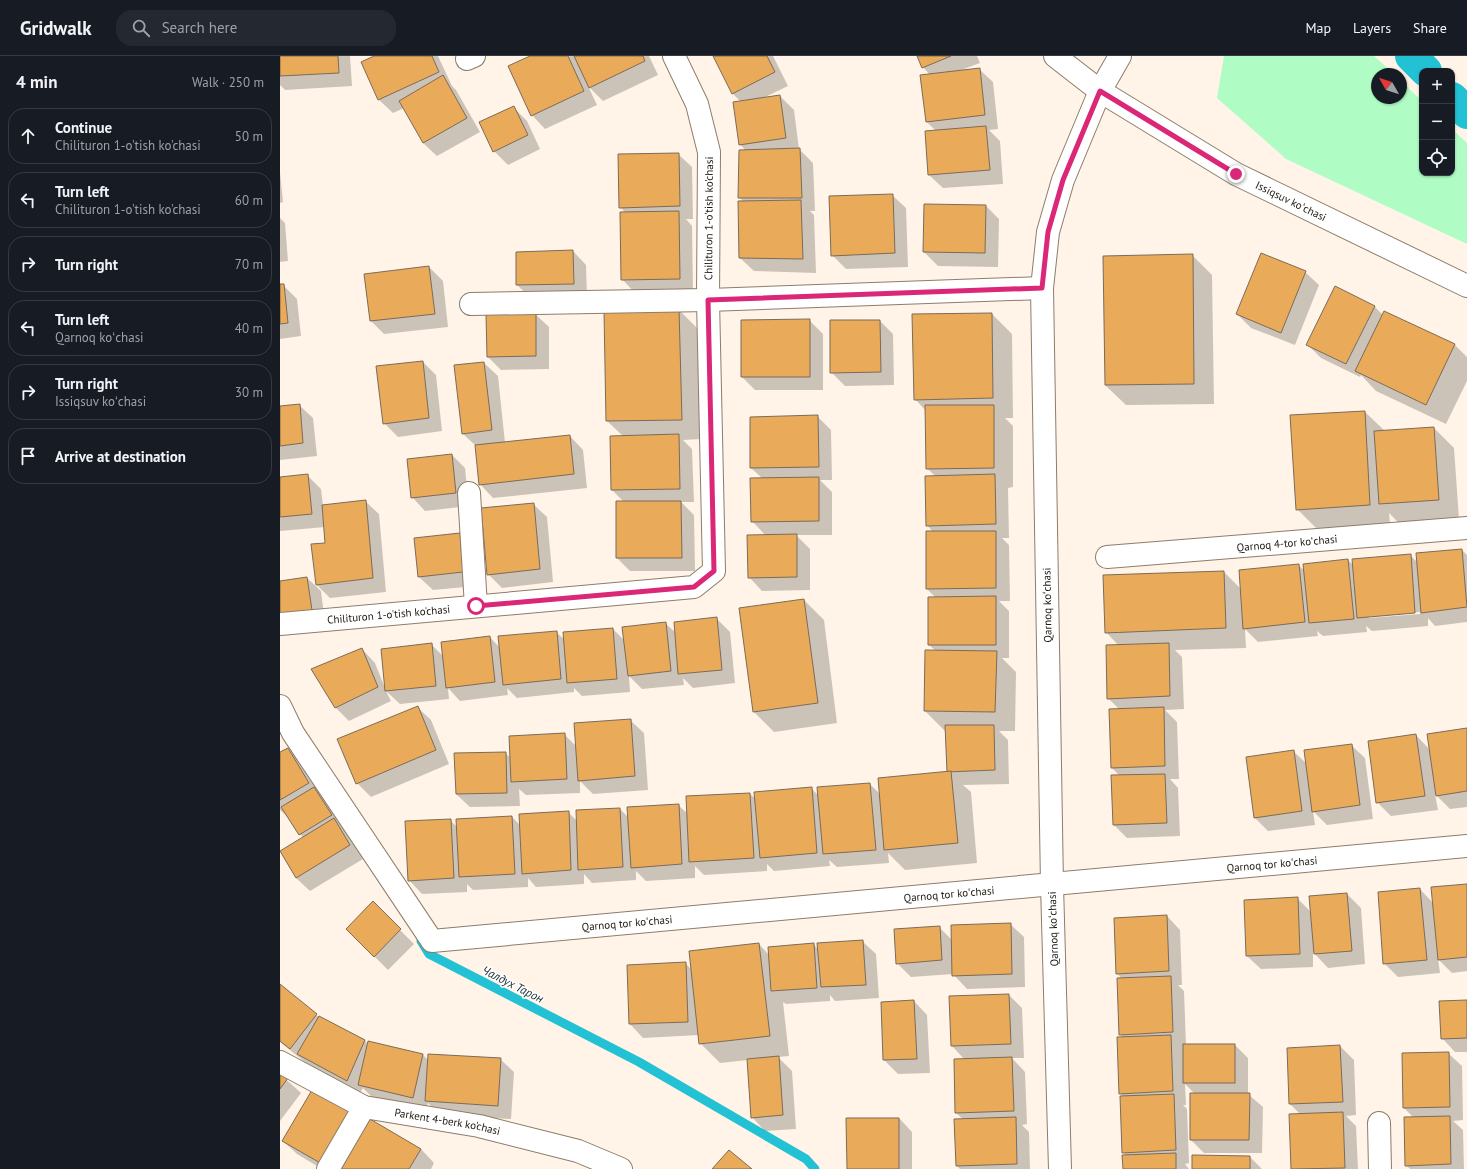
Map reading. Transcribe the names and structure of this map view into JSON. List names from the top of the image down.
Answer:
{
  "streets": {
    "street": [
      "Issiqsuv koʻchasi",
      "Chilituron 1-o'tish ko'chasi",
      "Qarnoq 4-tor koʻchasi",
      "Qarnoq koʻchasi",
      "Qarnoq tor koʻchasi",
      "Parkent 4-berk ko'chasi"
    ]
  },
  "crossings": [
    ["Issiqsuv koʻchasi", "Qarnoq koʻchasi"],
    ["Qarnoq koʻchasi", "Qarnoq tor koʻchasi"]
  ],
  "water": ["Чалдух Тарон"],
  "north": "top left",
  "page": {
    "header": "Gridwalk",
    "search": "Search here",
    "nav": ["Map", "Layers", "Share"],
    "heading": ["4 min", "Walk · 250 m"],
    "map_buttons": ["+", "−"],
    "list": [
      ["Continue", "Chilituron 1-o'tish ko'chasi", "50 m"],
      ["Turn left", "Chilituron 1-o'tish ko'chasi", "60 m"],
      ["Turn right", "70 m"],
      ["Turn left", "Qarnoq koʻchasi", "40 m"],
      ["Turn right", "Issiqsuv koʻchasi", "30 m"],
      "Arrive at destination"
    ]
  }
}
